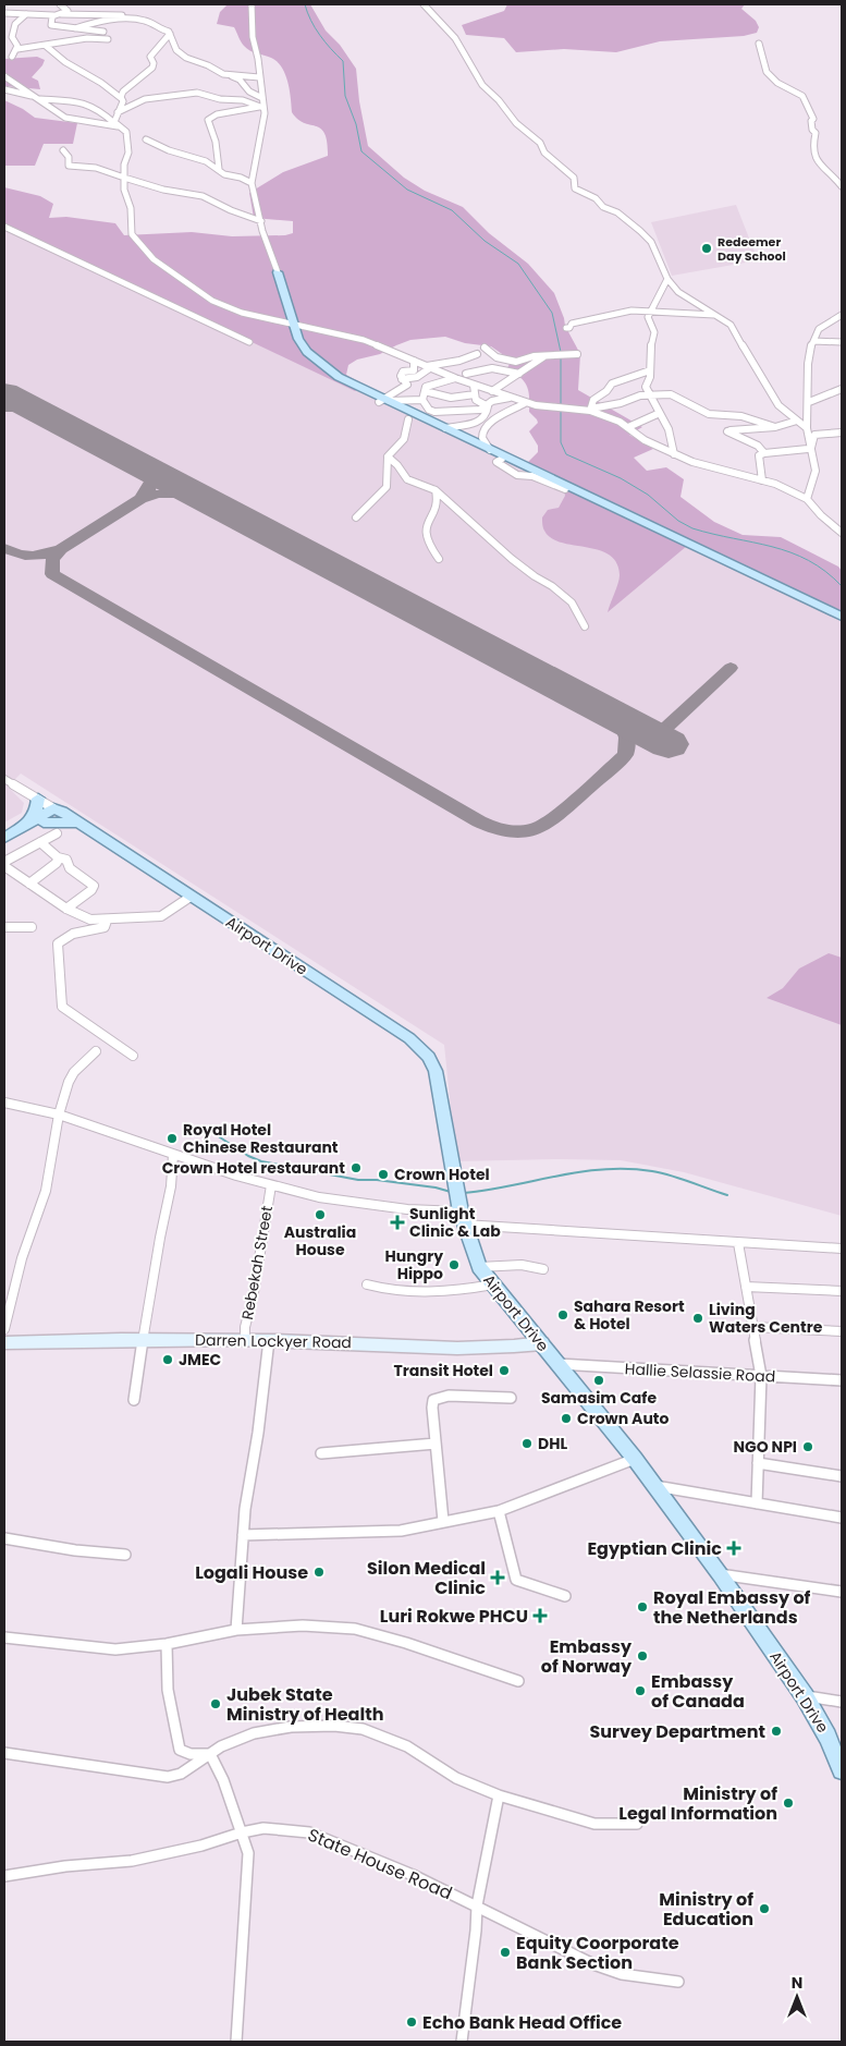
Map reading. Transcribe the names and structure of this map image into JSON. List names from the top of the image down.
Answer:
{
  "streets": {
    "main road": ["Airport Drive"],
    "street": [
      "Rebekah Street",
      "Darren Lockyer Road",
      "Hallie Selassie Road",
      "State House Road"
    ]
  },
  "crossings": [
    ["Airport Drive", "Darren Lockyer Road"],
    ["Airport Drive", "Hallie Selassie Road"],
    ["Rebekah Street", "Darren Lockyer Road"]
  ],
  "places": {
    "other": [
      "Redeemer Day School",
      "Royal Hotel Chinese Restaurant",
      "Crown Hotel restaurant",
      "Crown Hotel",
      "Australia House",
      "Hungry Hippo",
      "Sahara Resort & Hotel",
      "Living Waters Centre",
      "JMEC",
      "Transit Hotel",
      "Samasim Cafe",
      "Crown Auto",
      "DHL",
      "NGO NPI",
      "Logali House",
      "Royal Embassy of the Netherlands",
      "Embassy of Norway",
      "Embassy of Canada",
      "Jubek State Ministry of Health",
      "Survey Department",
      "Ministry of Legal Information",
      "Ministry of Education",
      "Equity Coorporate Bank Section",
      "Echo Bank Head Office"
    ],
    "health": [
      "Sunlight Clinic & Lab",
      "Egyptian Clinic",
      "Silon Medical Clinic",
      "Luri Rokwe PHCU"
    ]
  },
  "north": "top"
}
